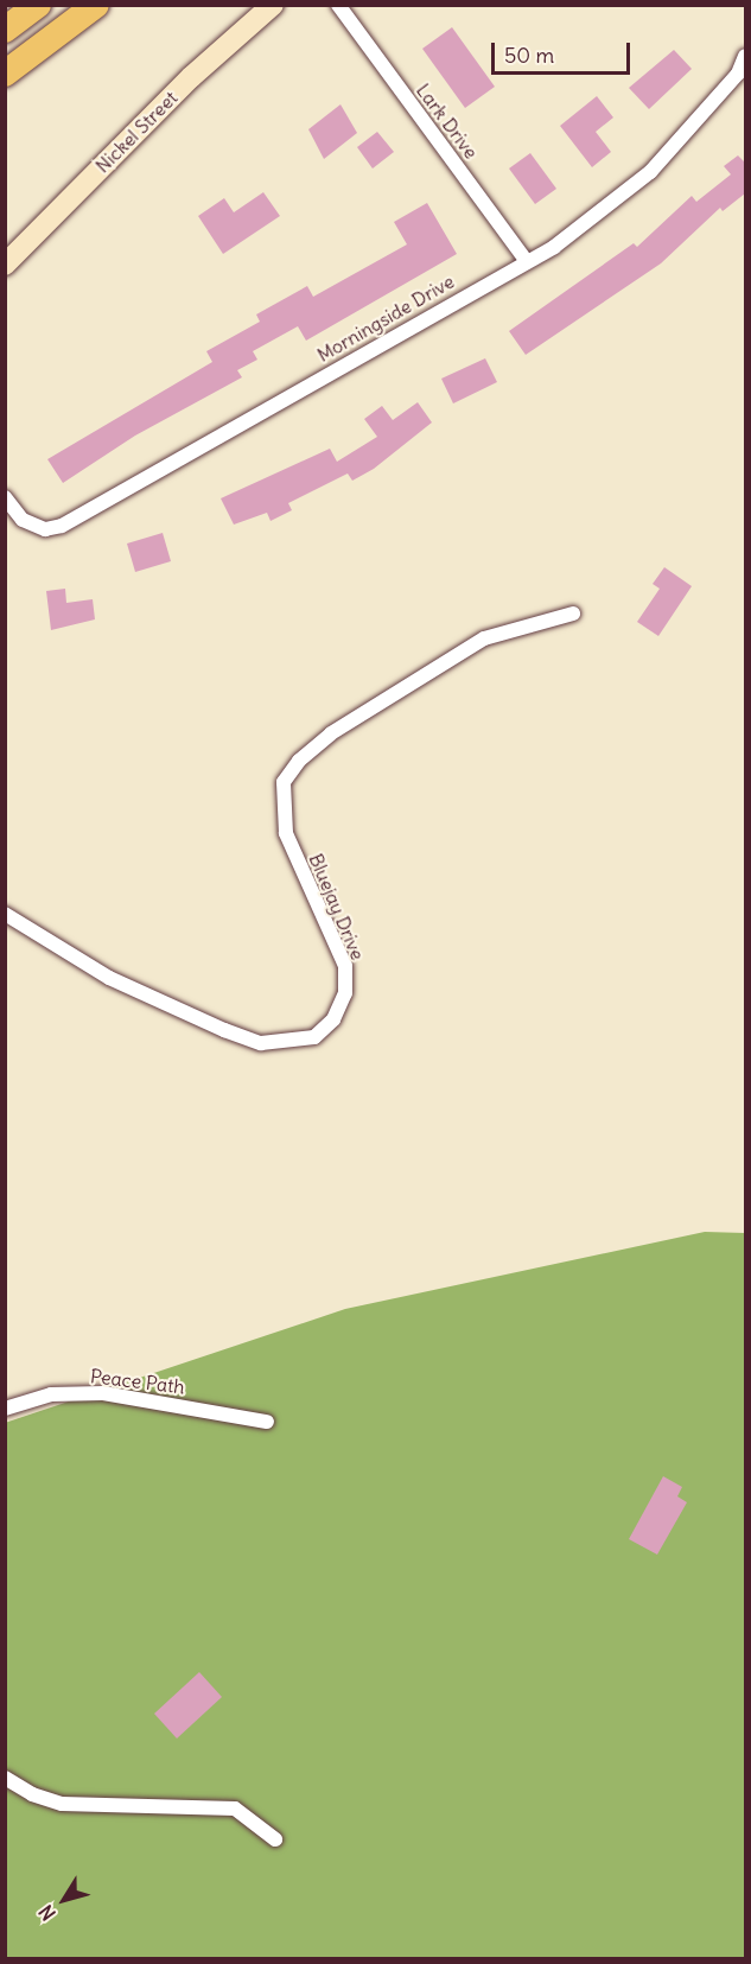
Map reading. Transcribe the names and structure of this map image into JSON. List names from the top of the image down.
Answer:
{
  "streets": {
    "street": [
      "Lark Drive",
      "Nickel Street",
      "Morningside Drive",
      "Bluejay Drive",
      "Peace Path"
    ]
  },
  "crossings": [
    ["Lark Drive", "Morningside Drive"]
  ],
  "scale_bar": "50 m",
  "north": "bottom left"
}
